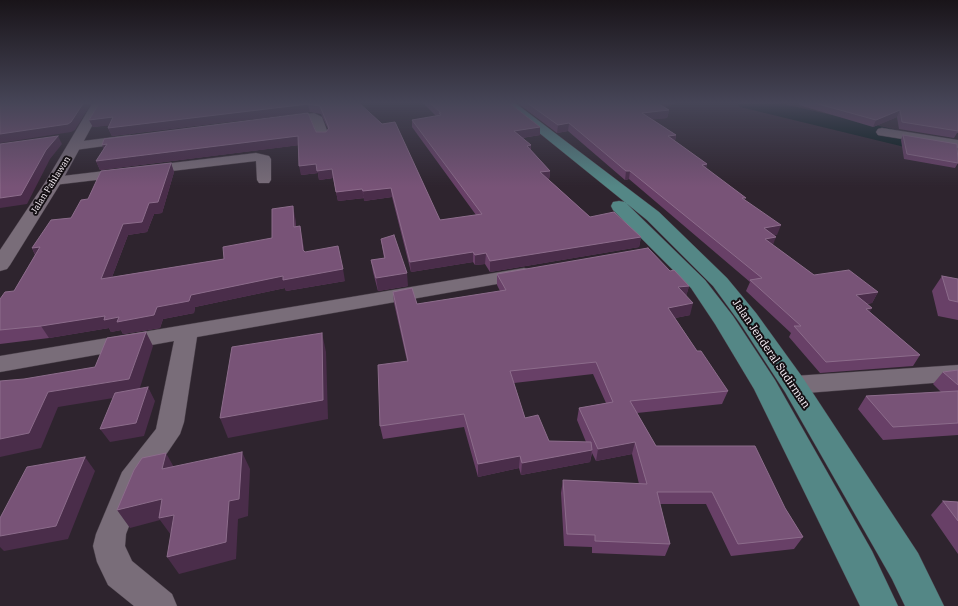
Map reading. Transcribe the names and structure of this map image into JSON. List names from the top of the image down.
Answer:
{
  "streets": {
    "main road": ["Jalan Jenderal Sudirman"],
    "street": ["Jalan Pahlawan"]
  }
}
